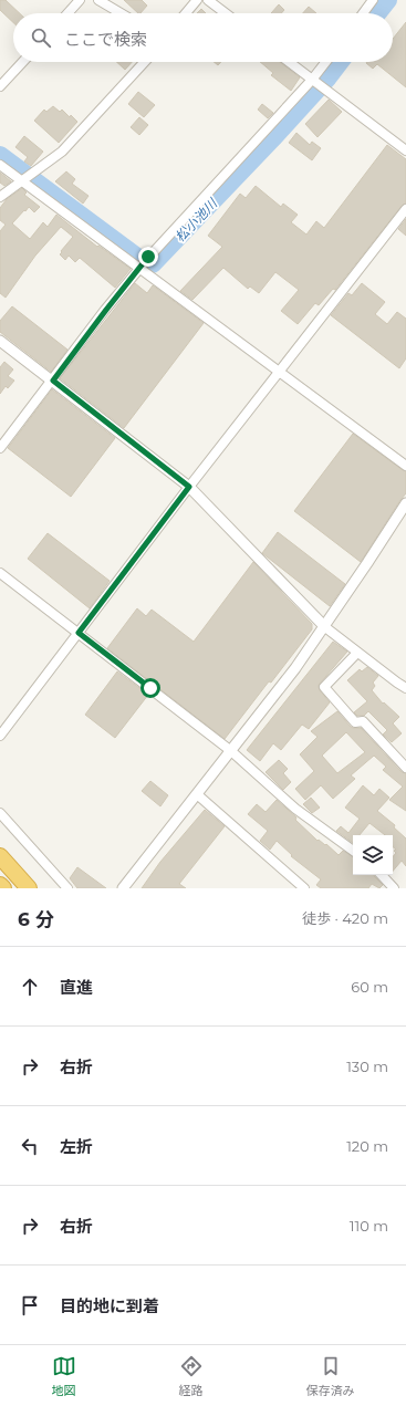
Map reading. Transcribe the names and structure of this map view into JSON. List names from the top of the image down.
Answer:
{
  "water": ["松小池川"],
  "page": {
    "search": "ここで検索",
    "heading": ["6 分", "徒歩 · 420 m"],
    "list": [
      ["直進", "60 m"],
      ["右折", "130 m"],
      ["左折", "120 m"],
      ["右折", "110 m"],
      "目的地に到着"
    ],
    "nav": ["地図", "経路", "保存済み"]
  }
}
